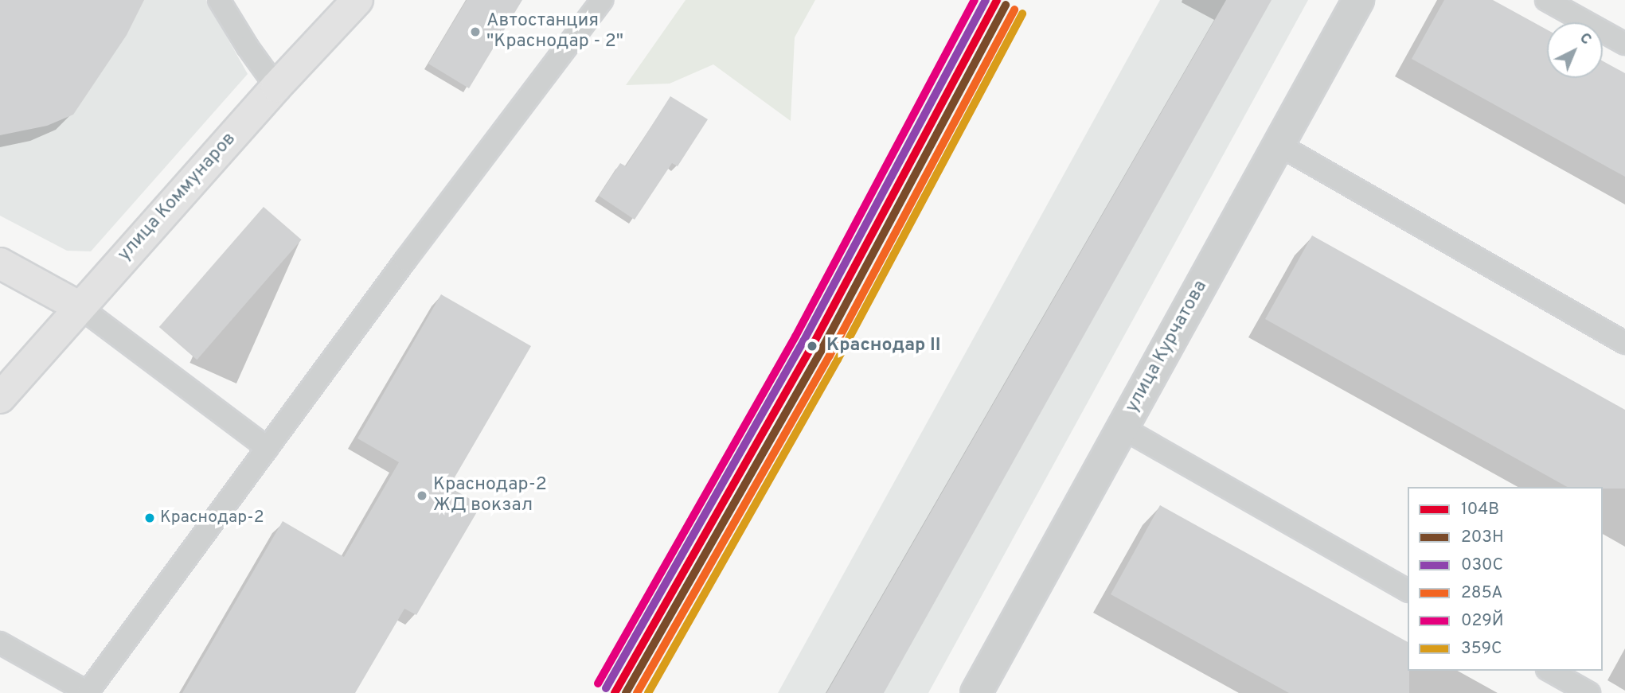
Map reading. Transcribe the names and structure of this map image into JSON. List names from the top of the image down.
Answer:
{
  "streets": {
    "main road": ["улица Коммунаров"],
    "street": ["улица Курчатова"]
  },
  "places": [
    "Автостанция \"Краснодар - 2\"",
    "Краснодар II",
    "Краснодар-2 ЖД вокзал",
    "Краснодар-2"
  ],
  "lines": [
    "transit line 104В",
    "transit line 030C",
    "transit line 029Й",
    "transit line 203Н",
    "transit line 285А",
    "transit line 359С"
  ],
  "legend": [
    "104В",
    "203Н",
    "030C",
    "285А",
    "029Й",
    "359С"
  ],
  "north": "top right"
}
